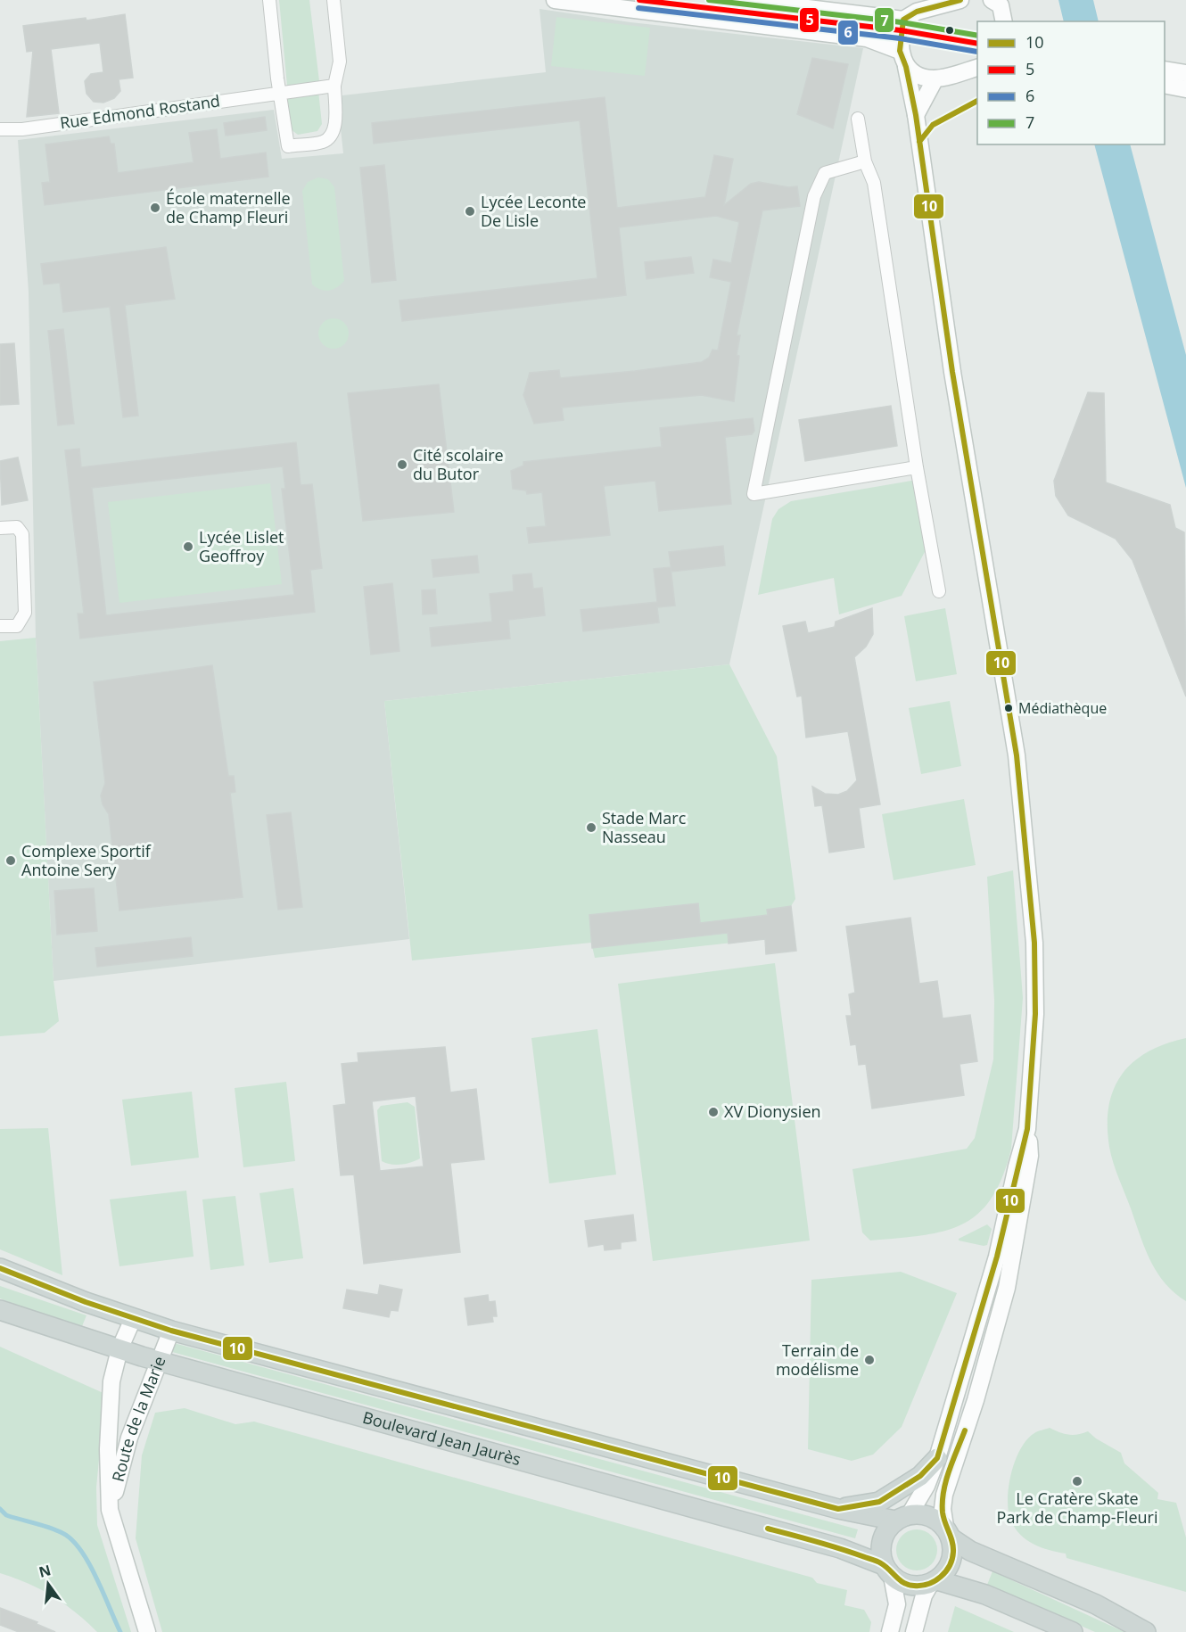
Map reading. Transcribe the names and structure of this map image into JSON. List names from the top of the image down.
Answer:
{
  "streets": {
    "main road": ["Route de la Marie", "Boulevard Jean Jaurès"],
    "street": ["Rue Edmond Rostand"]
  },
  "crossings": [
    ["Route de la Marie", "Boulevard Jean Jaurès"]
  ],
  "places": [
    "École maternelle de Champ Fleuri",
    "Lycée Leconte De Lisle",
    "Cité scolaire du Butor",
    "Lycée Lislet Geoffroy",
    "Médiathèque",
    "Stade Marc Nasseau",
    "Complexe Sportif Antoine Sery",
    "XV Dionysien",
    "Terrain de modélisme",
    "Le Cratère Skate Park de Champ-Fleuri"
  ],
  "lines": [
    "transit line 10",
    "transit line 5",
    "transit line 7",
    "transit line 6"
  ],
  "legend": [
    "10",
    "5",
    "6",
    "7"
  ],
  "north": "top"
}
